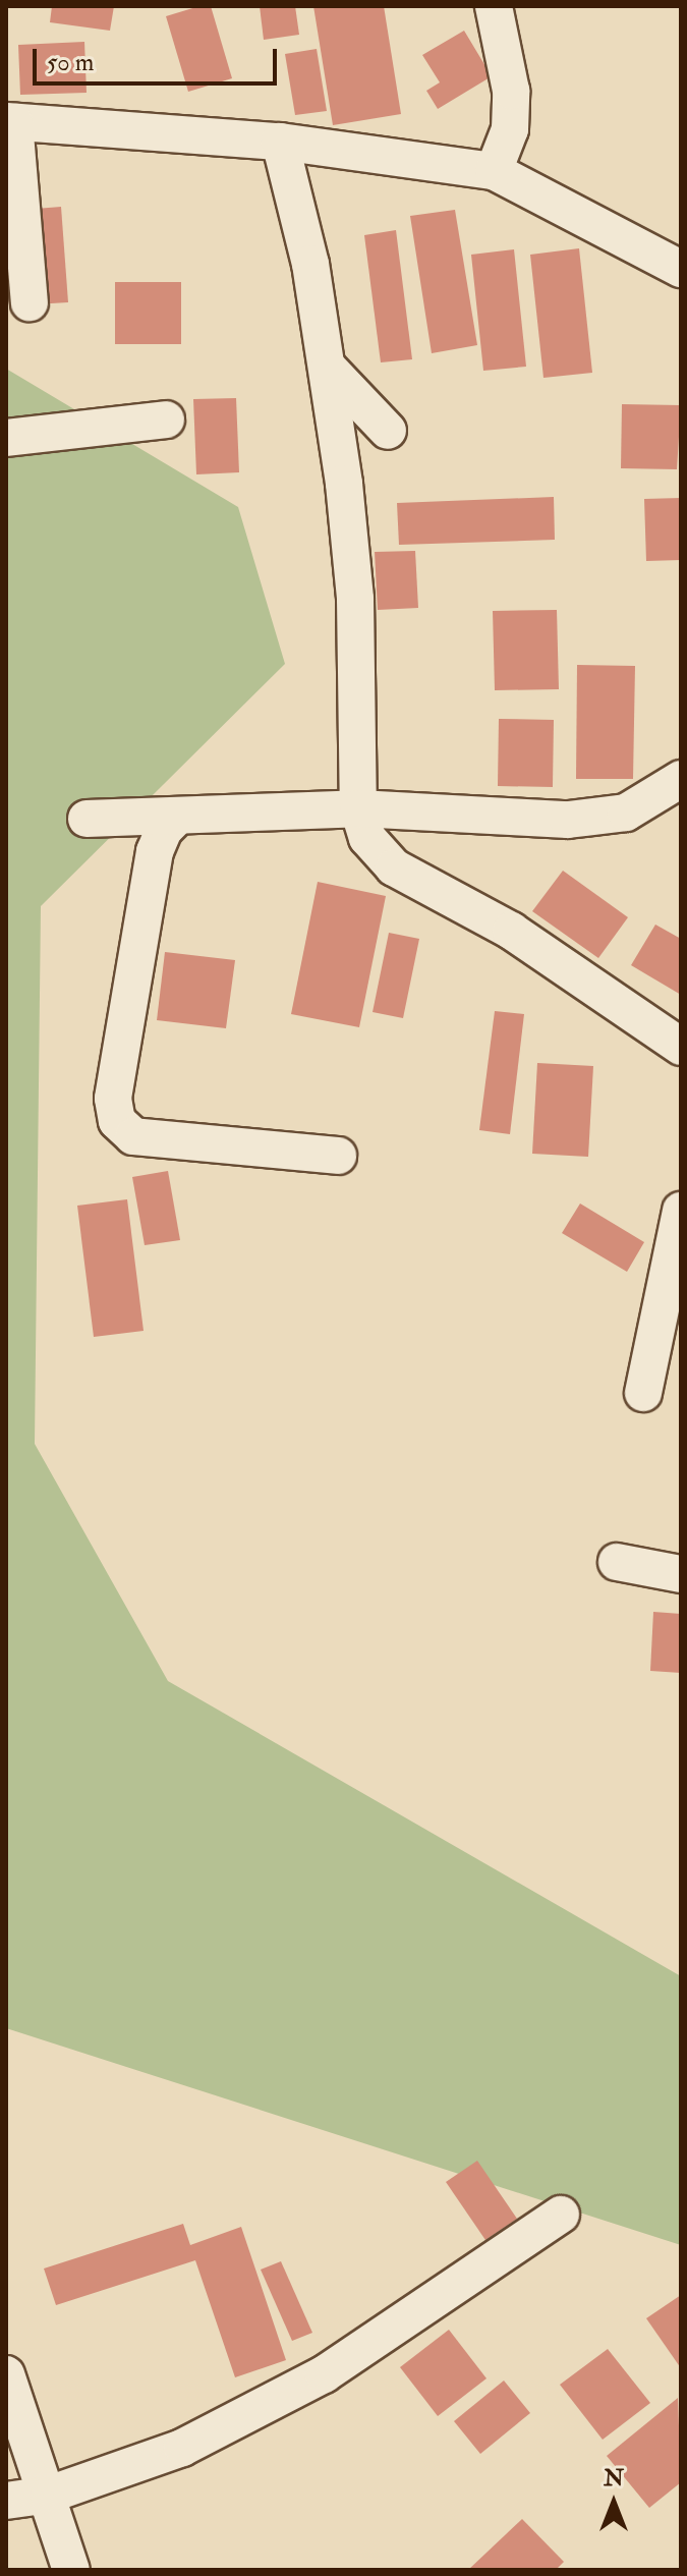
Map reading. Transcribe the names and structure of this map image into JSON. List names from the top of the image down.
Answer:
{
  "scale_bar": "50 m",
  "north": "top"
}
